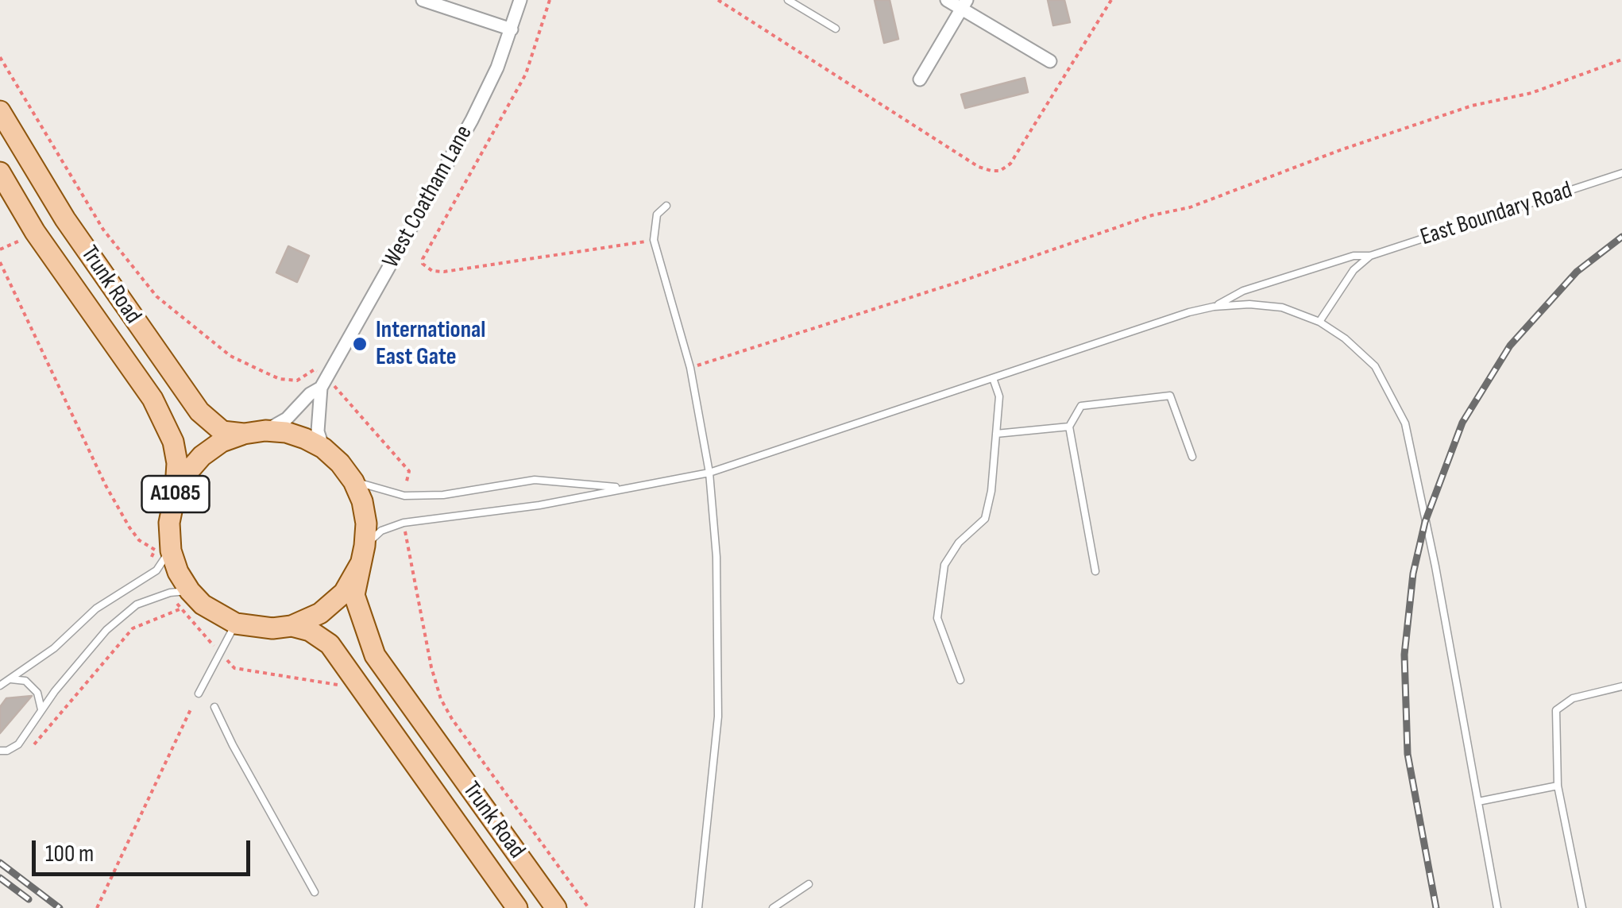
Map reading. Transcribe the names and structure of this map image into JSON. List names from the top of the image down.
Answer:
{
  "streets": {
    "main road": ["Trunk Road", "A1085"],
    "street": ["West Coatham Lane"],
    "lane": ["East Boundary Road"]
  },
  "crossings": [
    ["West Coatham Lane", "Trunk Road"],
    ["West Coatham Lane", "A1085"],
    ["Trunk Road", "A1085"]
  ],
  "places": ["International East Gate"],
  "scale_bar": "100 m"
}
